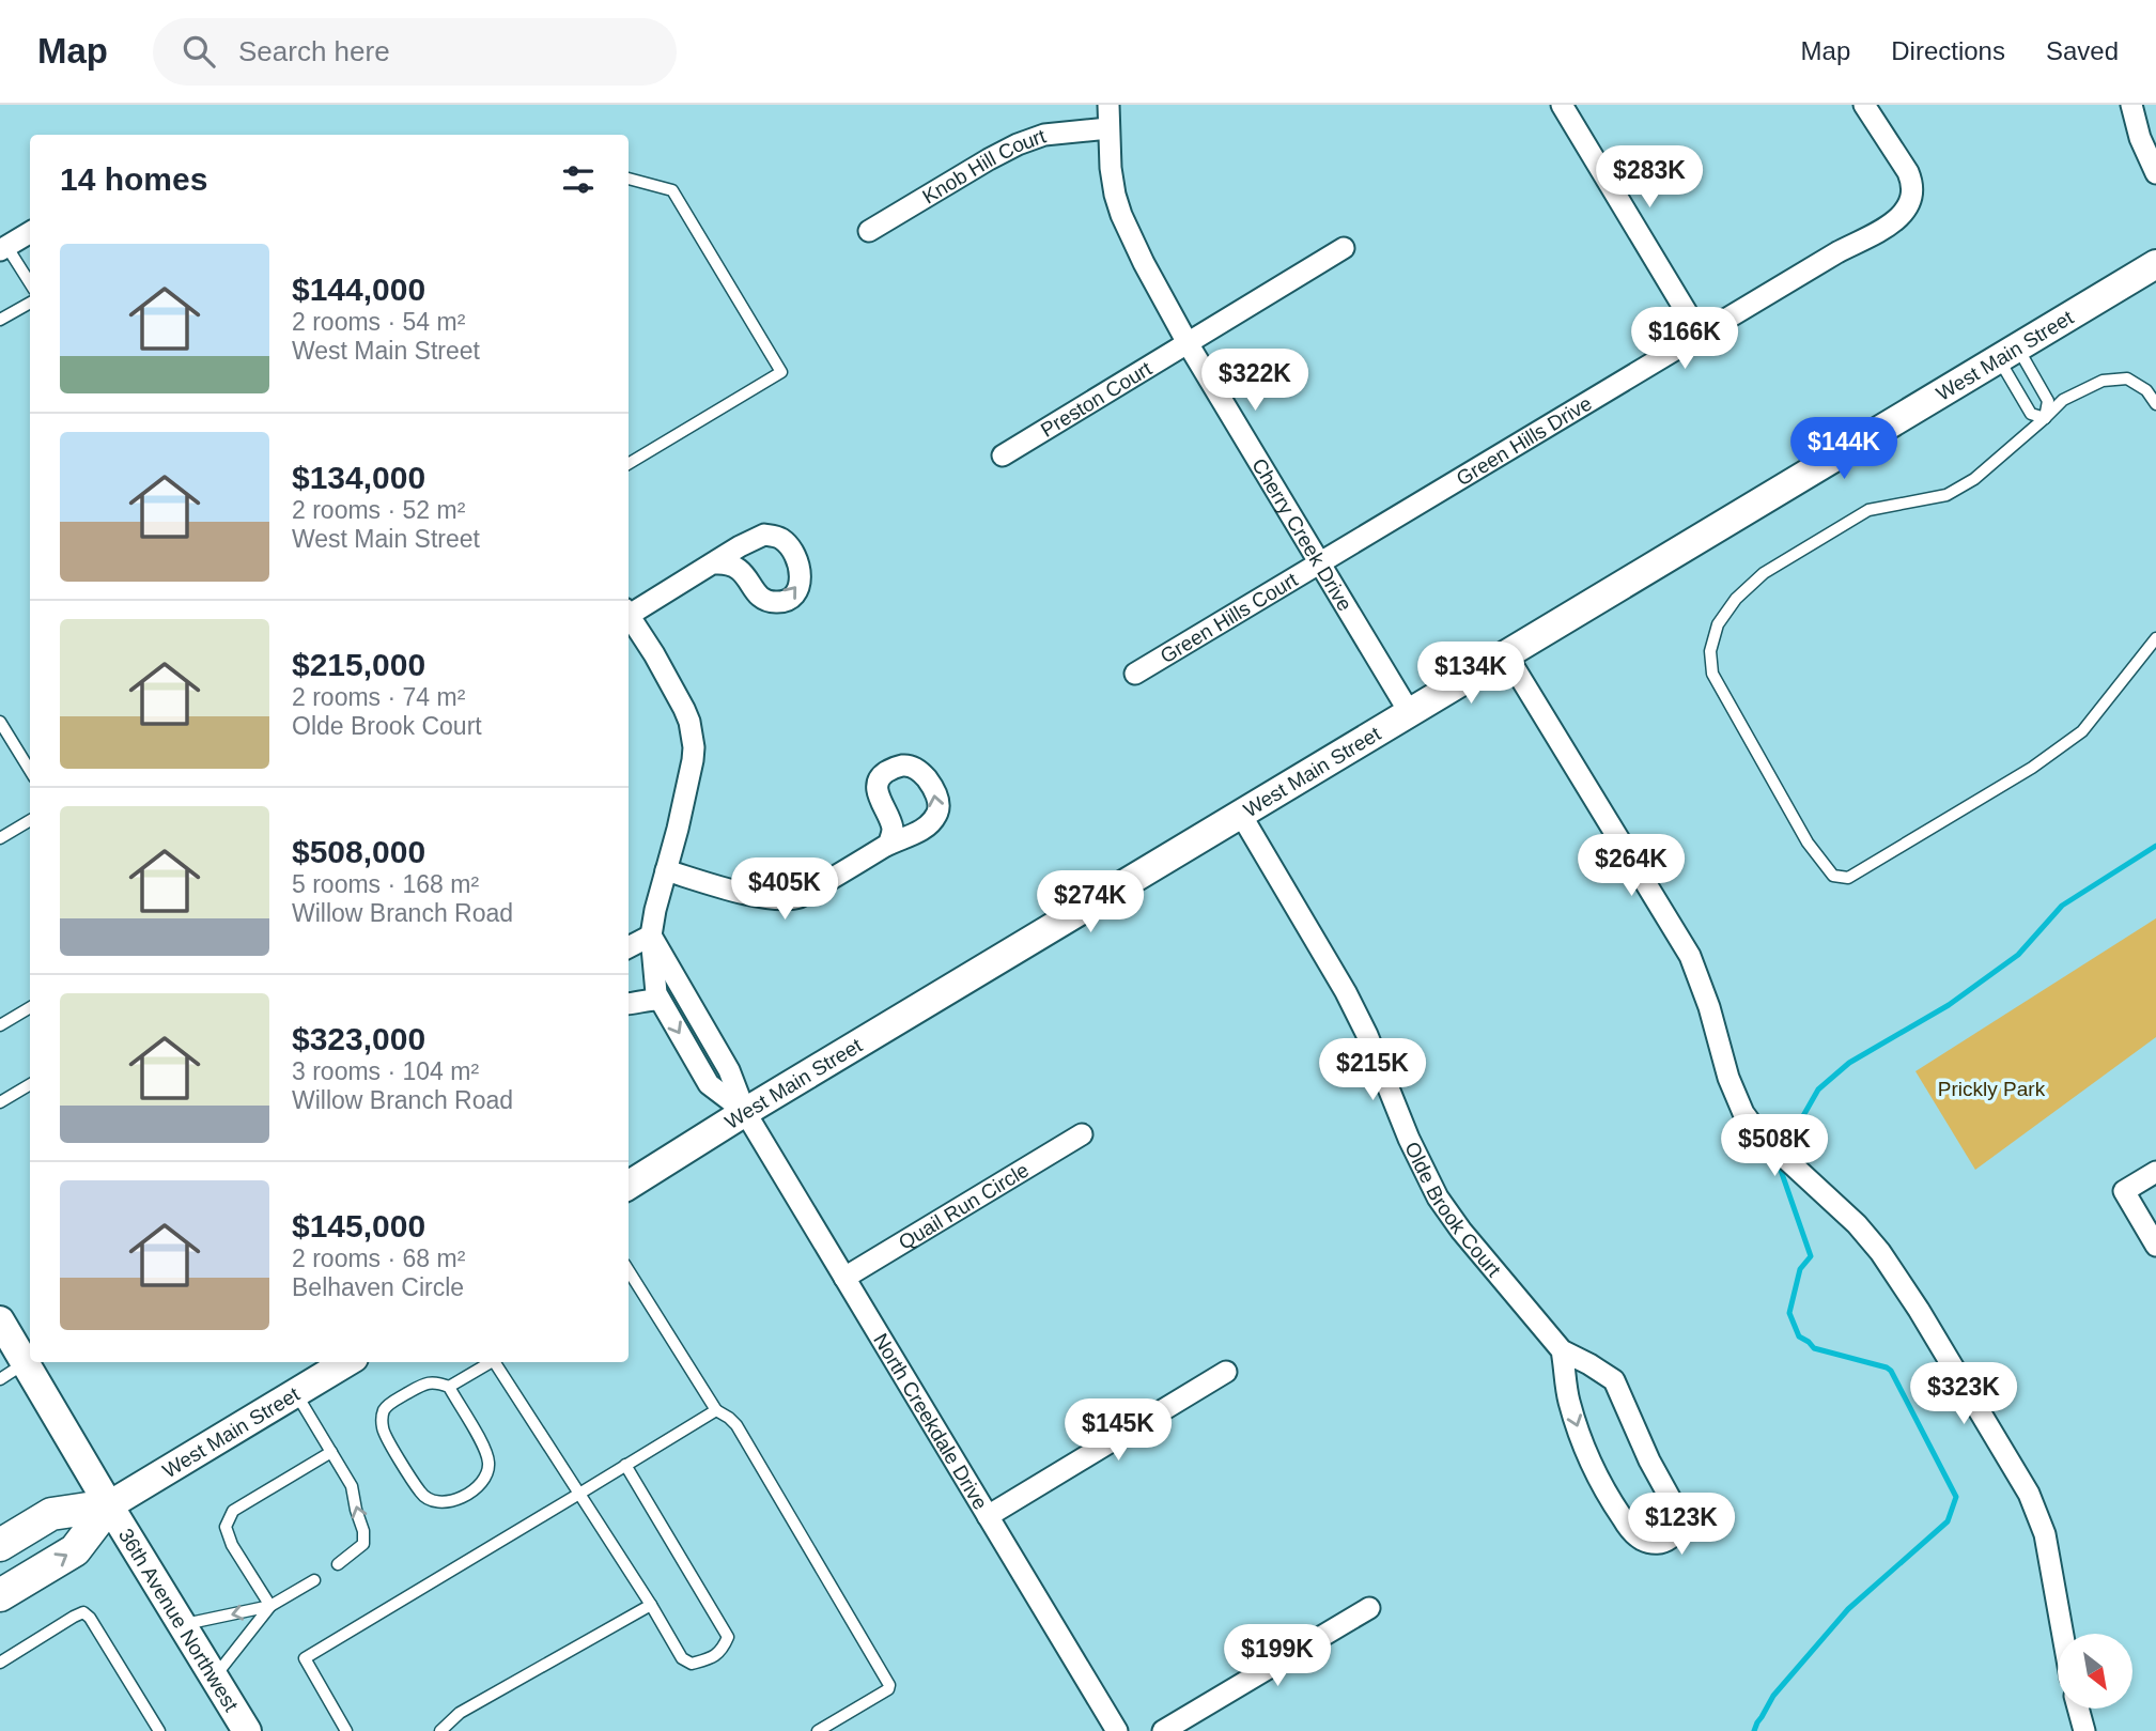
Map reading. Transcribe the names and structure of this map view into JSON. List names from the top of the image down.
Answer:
{
  "streets": {
    "main road": ["West Main Street", "36th Avenue Northwest"],
    "street": [
      "Knob Hill Court",
      "Preston Court",
      "Green Hills Drive",
      "Cherry Creek Drive",
      "Green Hills Court",
      "Quail Run Circle",
      "Olde Brook Court",
      "North Creekdale Drive"
    ]
  },
  "crossings": [
    ["Knob Hill Court", "Cherry Creek Drive"],
    ["West Main Street", "Cherry Creek Drive"],
    ["West Main Street", "Olde Brook Court"],
    ["West Main Street", "North Creekdale Drive"],
    ["West Main Street", "36th Avenue Northwest"],
    ["Preston Court", "Cherry Creek Drive"],
    ["Green Hills Drive", "Cherry Creek Drive"],
    ["Green Hills Drive", "Green Hills Court"],
    ["Cherry Creek Drive", "Green Hills Court"],
    ["Quail Run Circle", "North Creekdale Drive"]
  ],
  "parks": ["Prickly Park"],
  "north": "bottom right",
  "page": {
    "header": "Map",
    "search": "Search here",
    "nav": ["Map", "Directions", "Saved"],
    "heading": "14 homes",
    "price": [
      "$283K",
      "$166K",
      "$322K",
      "$144K",
      "$134K",
      "$264K",
      "$405K",
      "$274K",
      "$215K",
      "$508K",
      "$323K",
      "$145K",
      "$123K",
      "$199K"
    ],
    "list": [
      {
        "name": "$144,000",
        "note": "2 rooms · 54 m² · West Main Street"
      },
      {
        "name": "$134,000",
        "note": "2 rooms · 52 m² · West Main Street"
      },
      {
        "name": "$215,000",
        "note": "2 rooms · 74 m² · Olde Brook Court"
      },
      {
        "name": "$508,000",
        "note": "5 rooms · 168 m² · Willow Branch Road"
      },
      {
        "name": "$323,000",
        "note": "3 rooms · 104 m² · Willow Branch Road"
      },
      {
        "name": "$145,000",
        "note": "2 rooms · 68 m² · Belhaven Circle"
      }
    ]
  }
}
